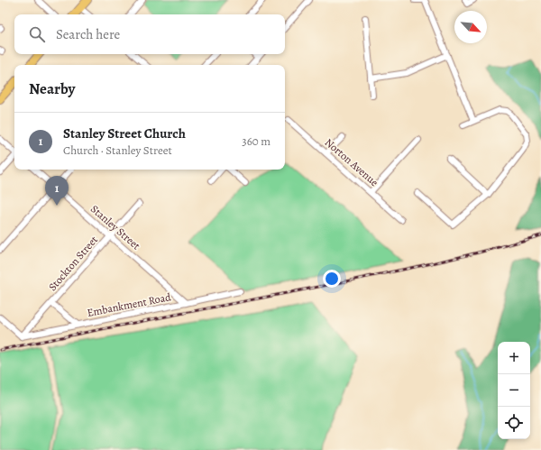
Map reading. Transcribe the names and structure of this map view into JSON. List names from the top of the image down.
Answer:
{
  "streets": {
    "street": [
      "Norton Avenue",
      "Stanley Street",
      "Stockton Street",
      "Embankment Road"
    ]
  },
  "crossings": [
    ["Stanley Street", "Stockton Street"],
    ["Stanley Street", "Embankment Road"],
    ["Stockton Street", "Embankment Road"]
  ],
  "north": "bottom right",
  "page": {
    "search": "Search here",
    "heading": "Nearby",
    "list": [
      {
        "mark": "1",
        "name": "Stanley Street Church",
        "note": "Church · Stanley Street",
        "value": "360 m"
      }
    ],
    "pins": "1",
    "map_buttons": ["+", "−"]
  }
}
